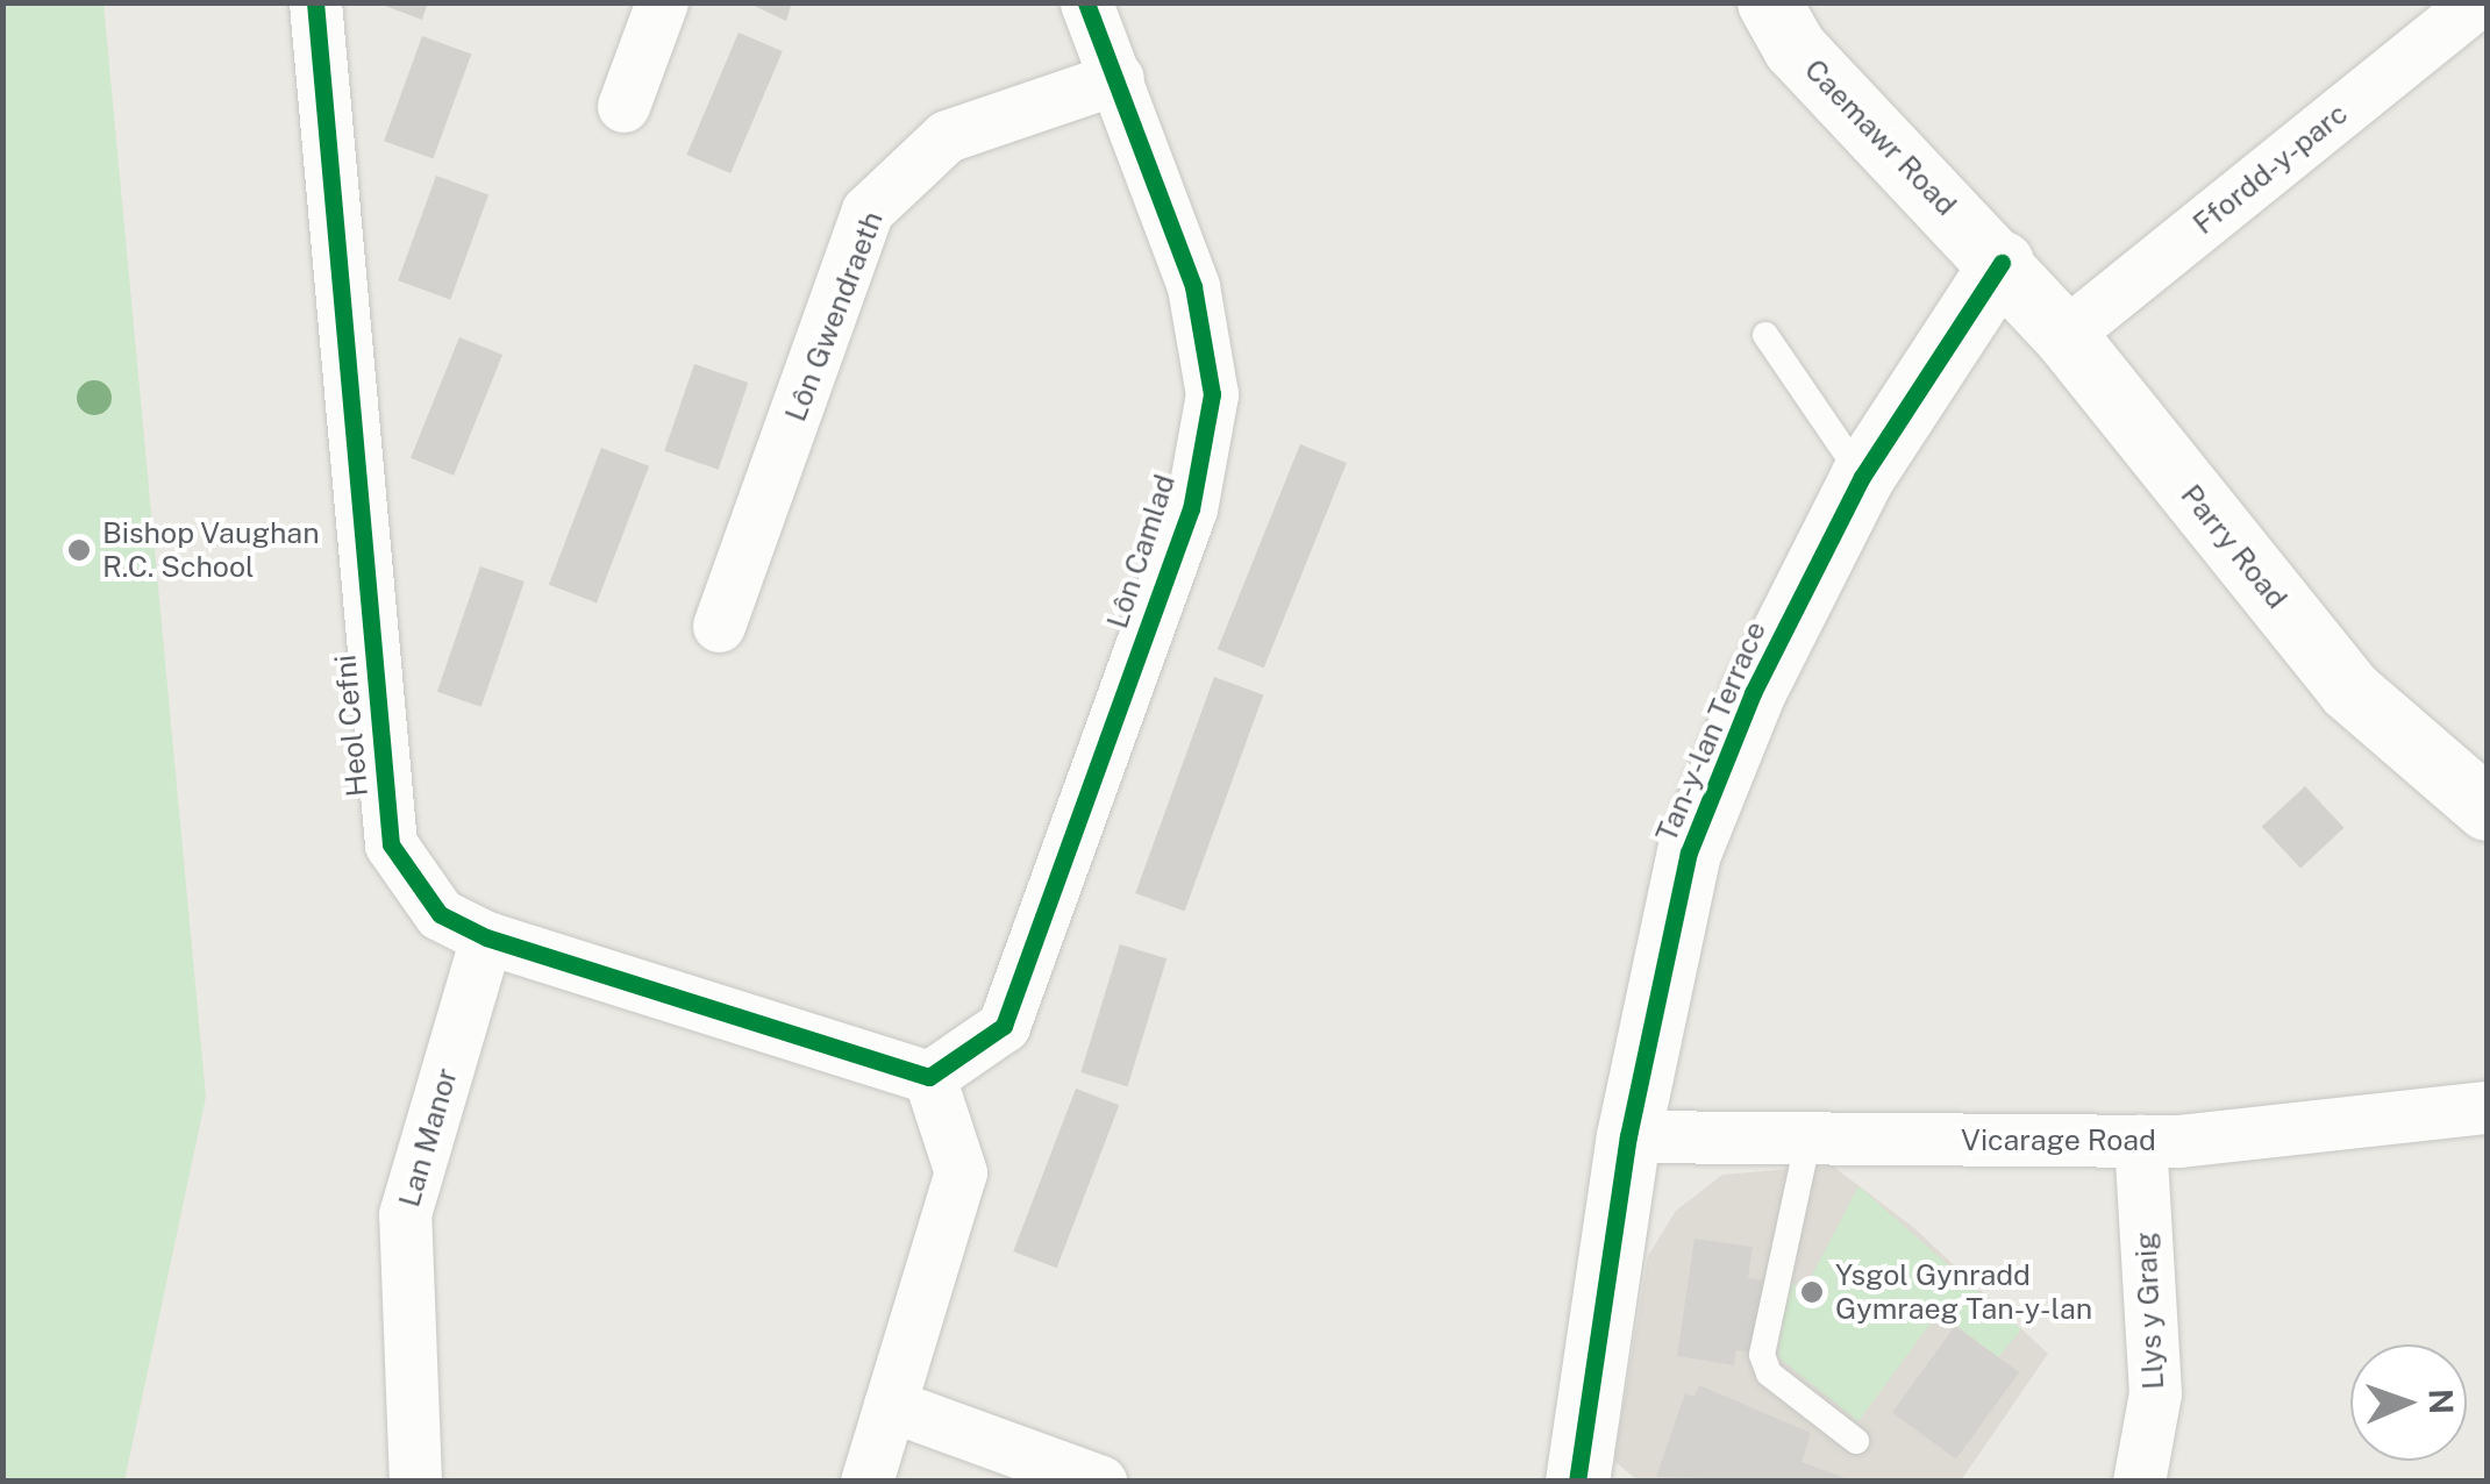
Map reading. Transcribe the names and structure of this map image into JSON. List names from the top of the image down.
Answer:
{
  "streets": {
    "street": [
      "Caemawr Road",
      "Ffordd-y-parc",
      "Lôn Gwendraeth",
      "Parry Road",
      "Lôn Camlad",
      "Heol Cefni",
      "Tan-y-lan Terrace",
      "Lan Manor",
      "Vicarage Road",
      "Llys y Graig"
    ]
  },
  "crossings": [
    ["Caemawr Road", "Parry Road"],
    ["Caemawr Road", "Tan-y-lan Terrace"],
    ["Ffordd-y-parc", "Parry Road"],
    ["Lôn Gwendraeth", "Lôn Camlad"],
    ["Parry Road", "Tan-y-lan Terrace"],
    ["Lôn Camlad", "Heol Cefni"],
    ["Heol Cefni", "Lan Manor"],
    ["Tan-y-lan Terrace", "Vicarage Road"],
    ["Vicarage Road", "Llys y Graig"]
  ],
  "places": ["Bishop Vaughan R.C. School", "Ysgol Gynradd Gymraeg Tan-y-lan"],
  "north": "right"
}
